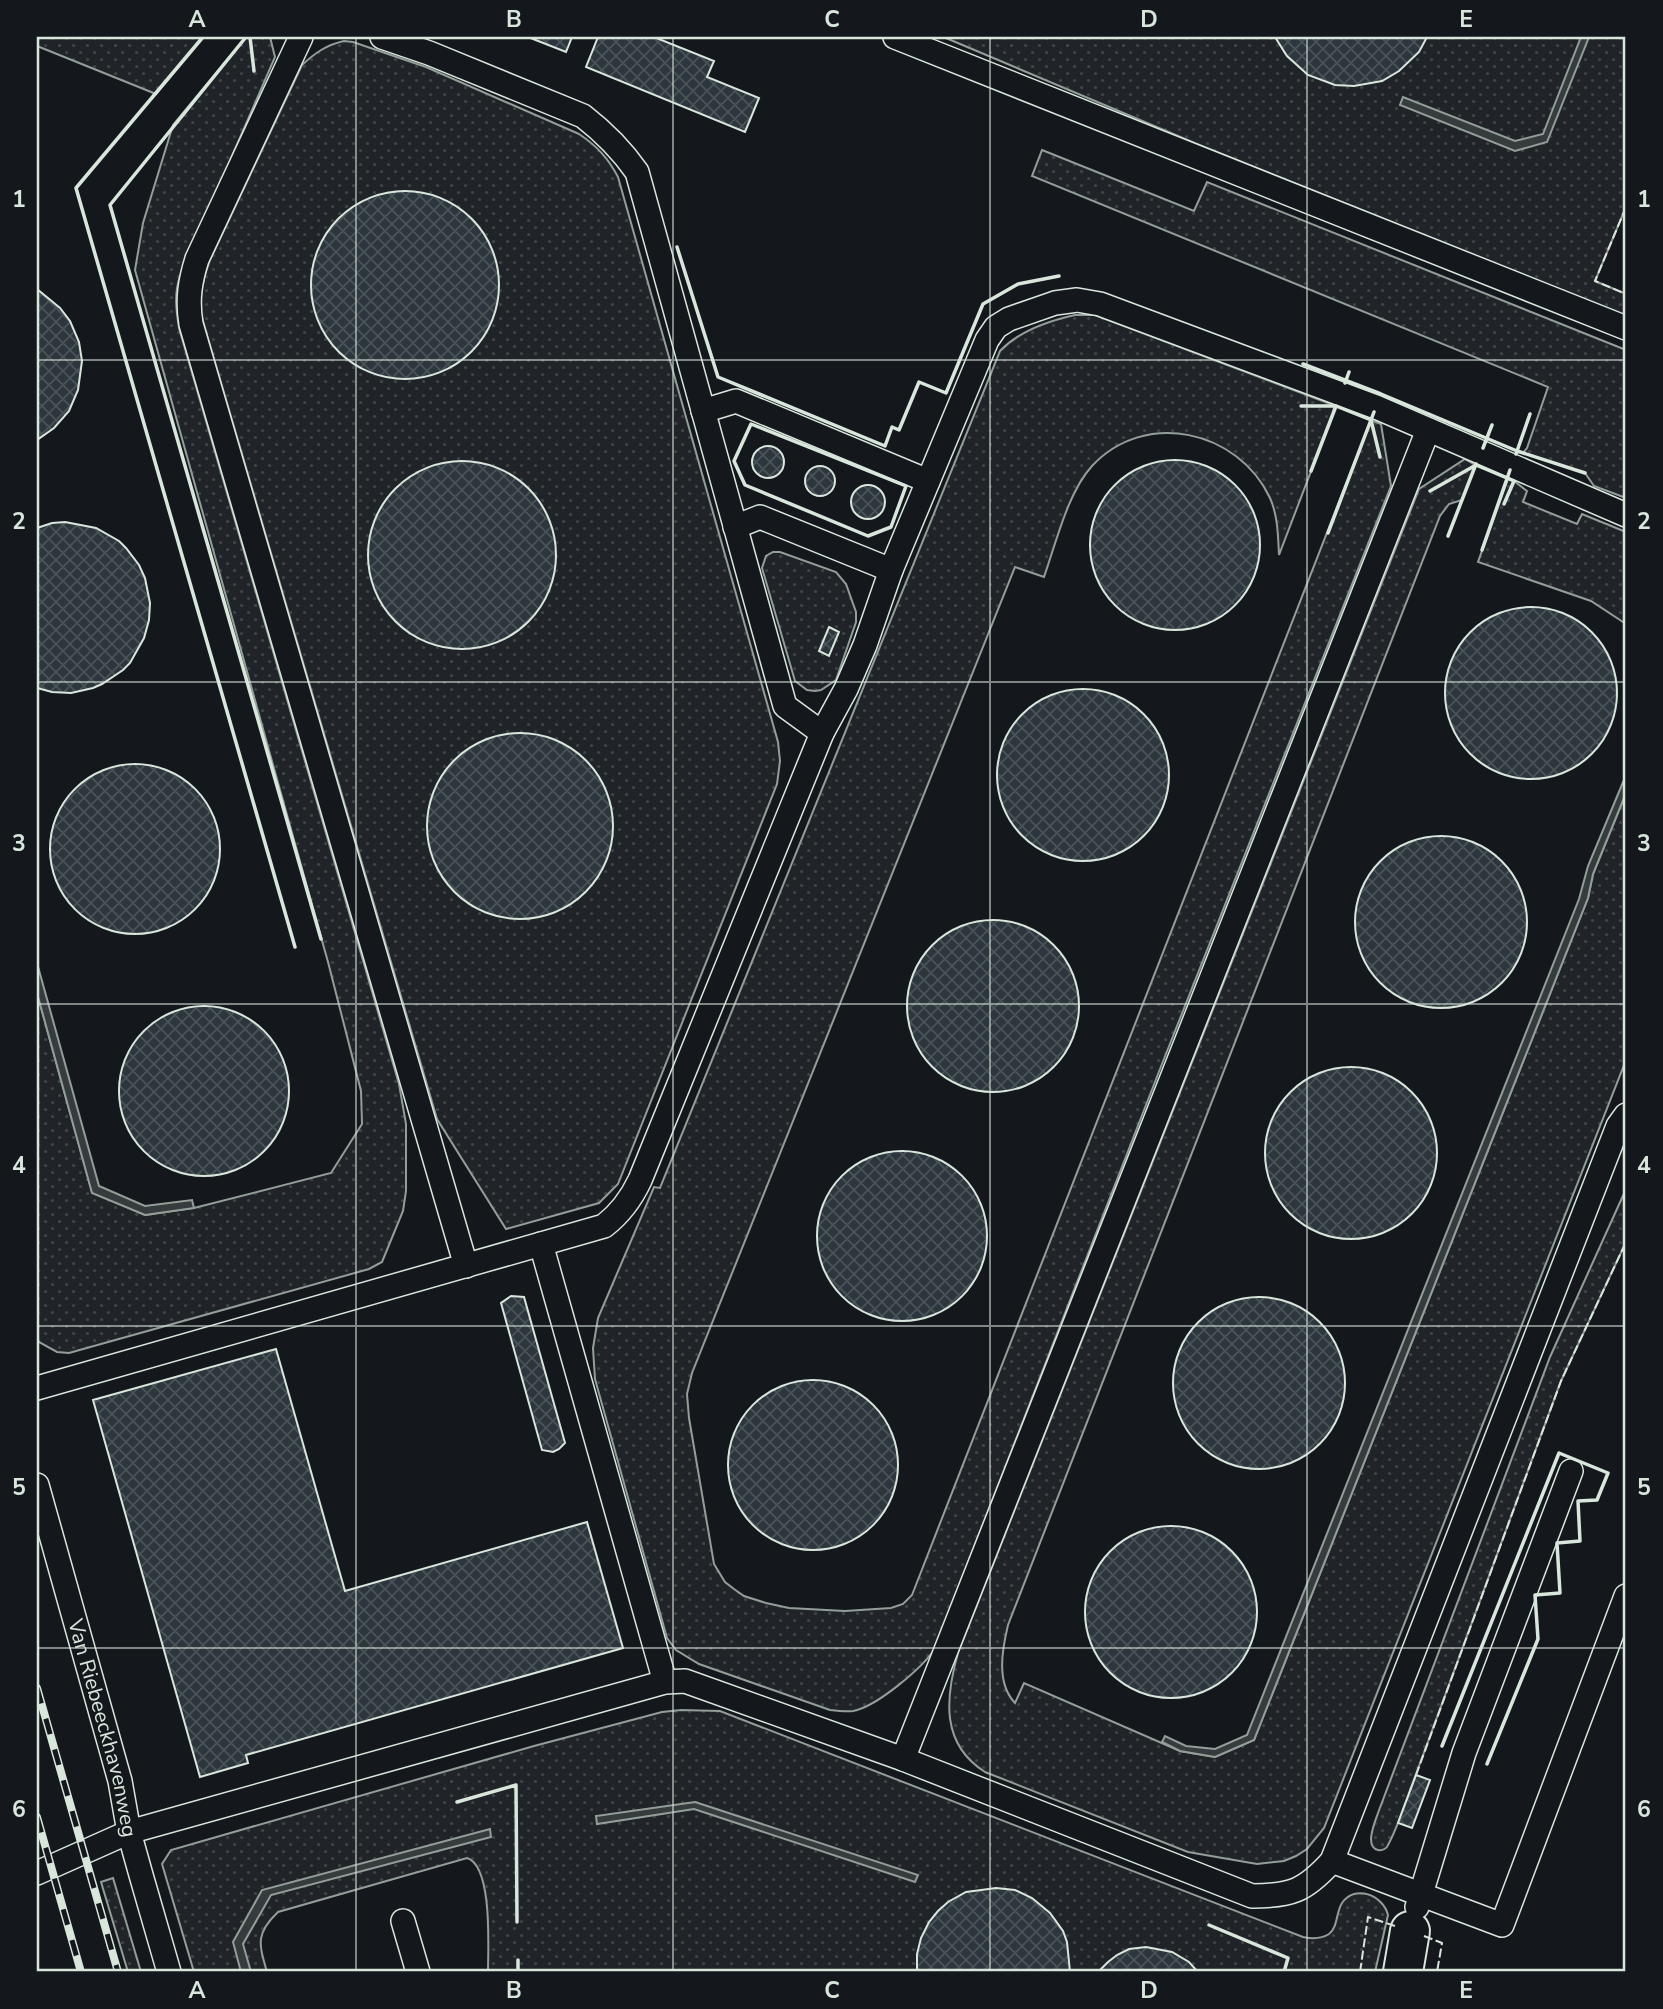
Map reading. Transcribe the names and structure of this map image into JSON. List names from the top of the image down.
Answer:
{
  "streets": {
    "lane": ["Van Riebeeckhavenweg"]
  },
  "grid": {
    "columns": [
      "A",
      "B",
      "C",
      "D",
      "E"
    ],
    "rows": [
      "1",
      "2",
      "3",
      "4",
      "5",
      "6"
    ]
  }
}
